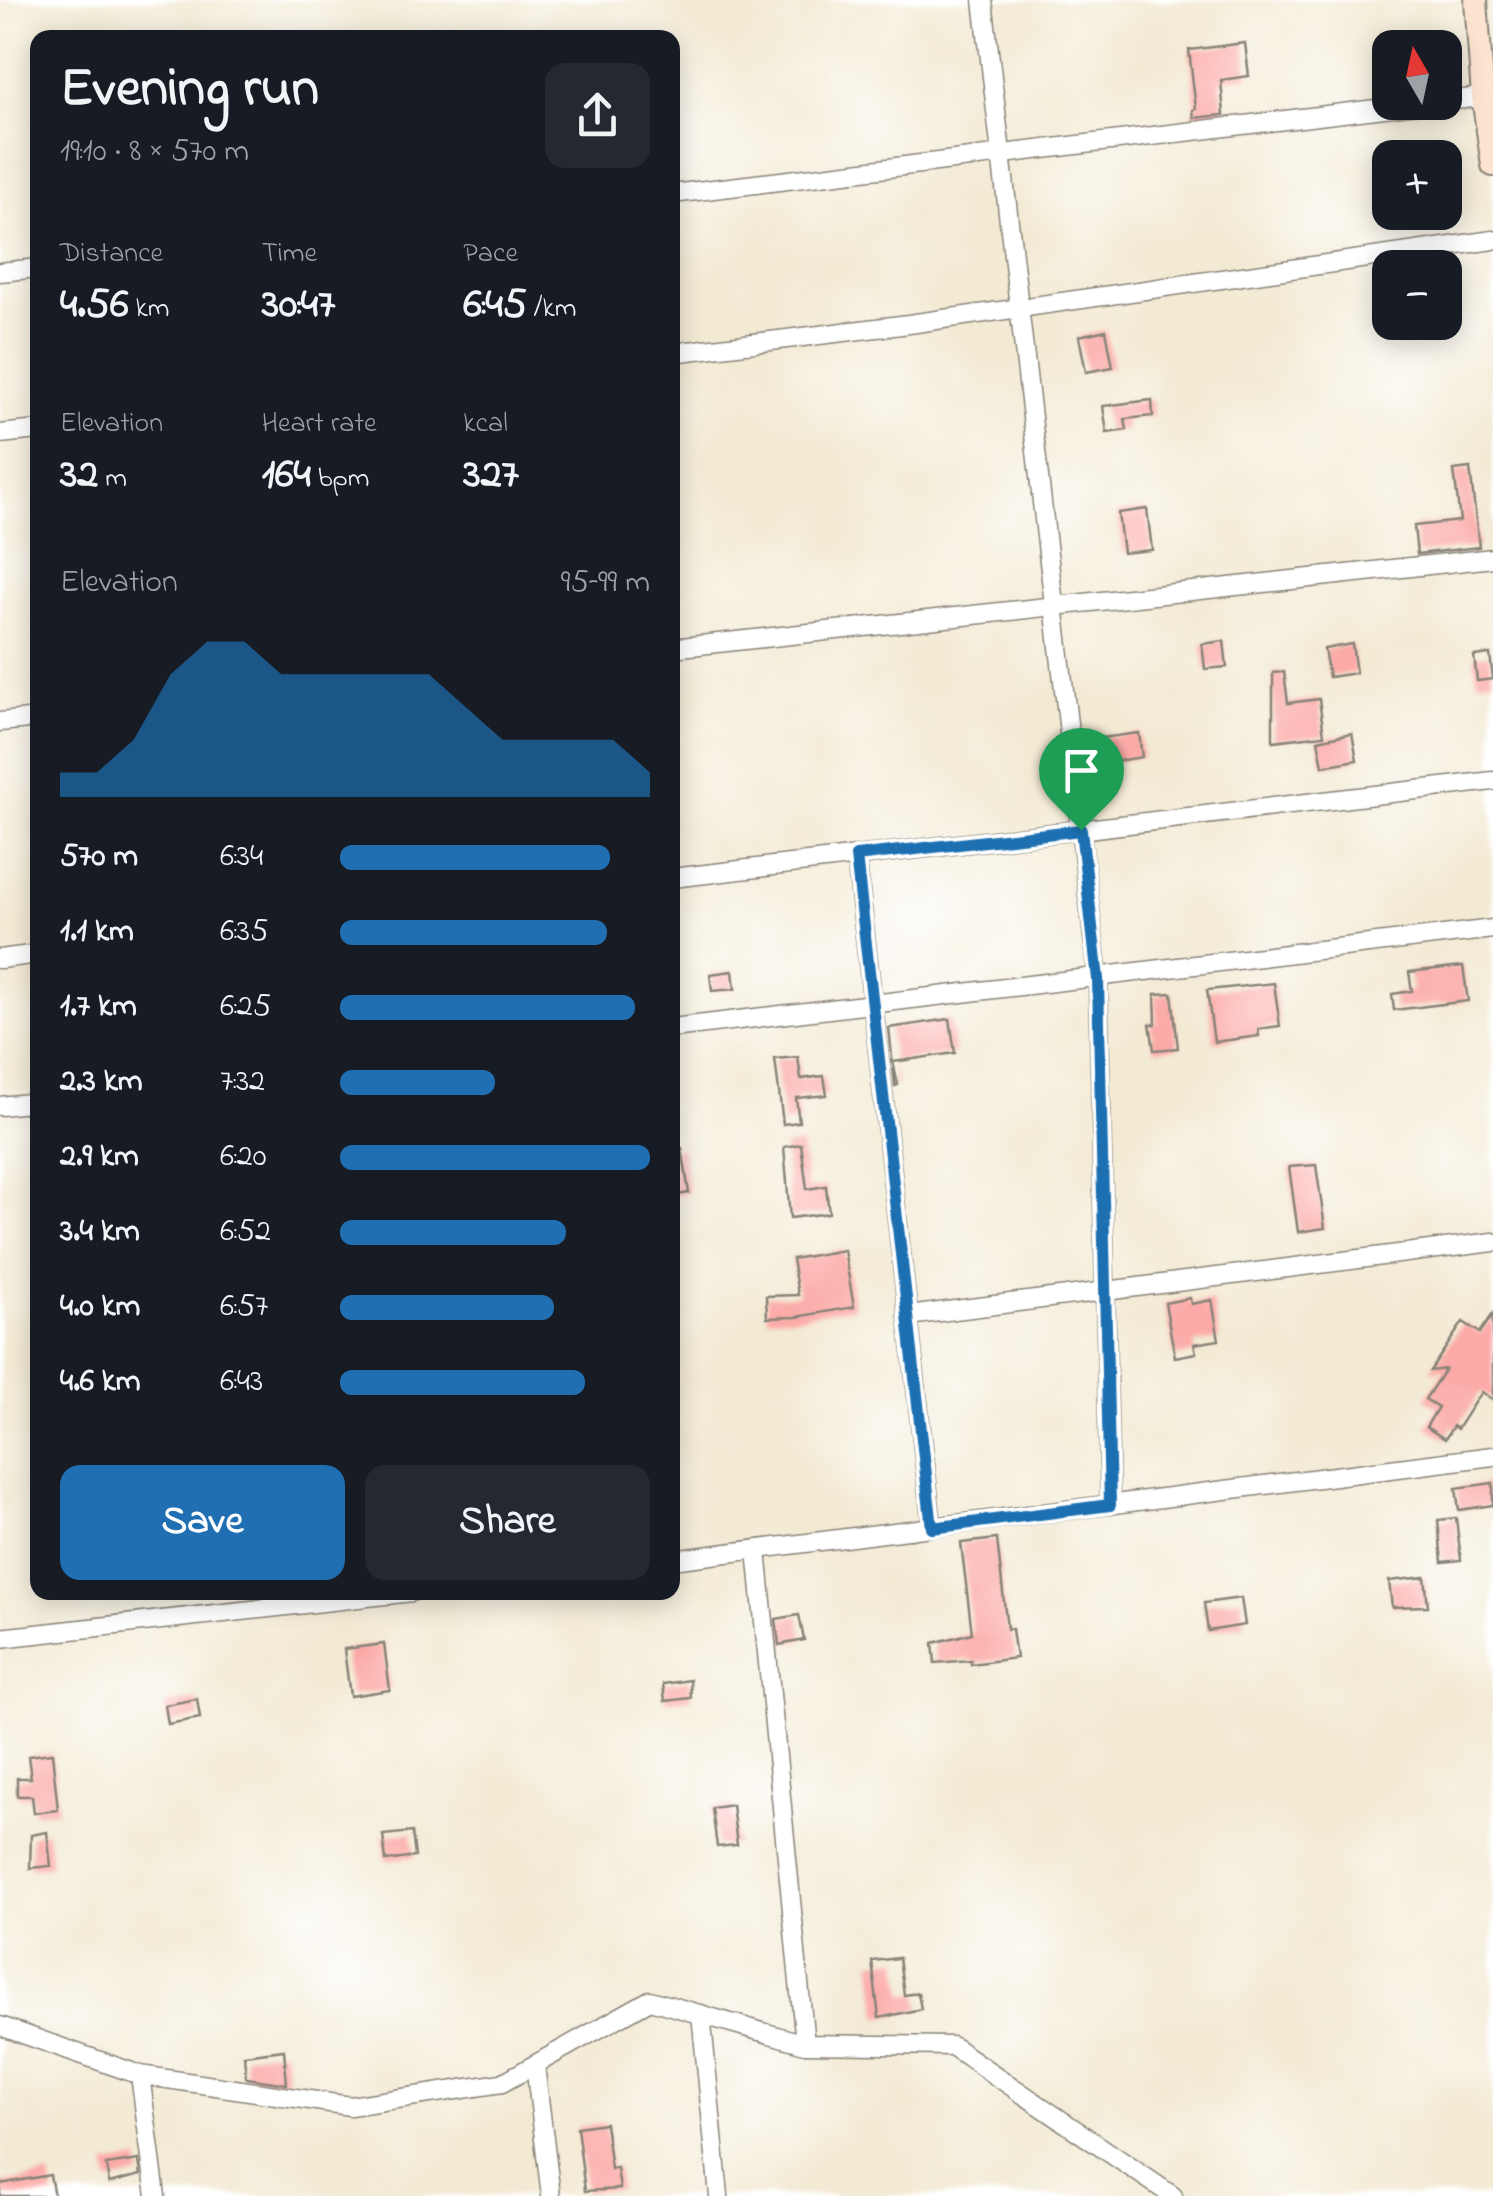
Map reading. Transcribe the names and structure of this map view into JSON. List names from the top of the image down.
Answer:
{
  "north": "top",
  "page": {
    "map_buttons": ["+", "−"],
    "heading": ["Evening run", "19:10 · 8 × 570 m"],
    "stats": [
      ["Distance", "4.56 km"],
      ["Time", "30:47"],
      ["Pace", "6:45 /km"],
      ["Elevation", "32 m"],
      ["Heart rate", "164 bpm"],
      ["kcal", "327"]
    ],
    "chart": ["Elevation", "95–99 m"],
    "list": [
      {
        "name": "570 m",
        "note": "6:34"
      },
      {
        "name": "1.1 km",
        "note": "6:35"
      },
      {
        "name": "1.7 km",
        "note": "6:25"
      },
      {
        "name": "2.3 km",
        "note": "7:32"
      },
      {
        "name": "2.9 km",
        "note": "6:20"
      },
      {
        "name": "3.4 km",
        "note": "6:52"
      },
      {
        "name": "4.0 km",
        "note": "6:57"
      },
      {
        "name": "4.6 km",
        "note": "6:43"
      }
    ],
    "buttons": ["Save", "Share"]
  }
}
